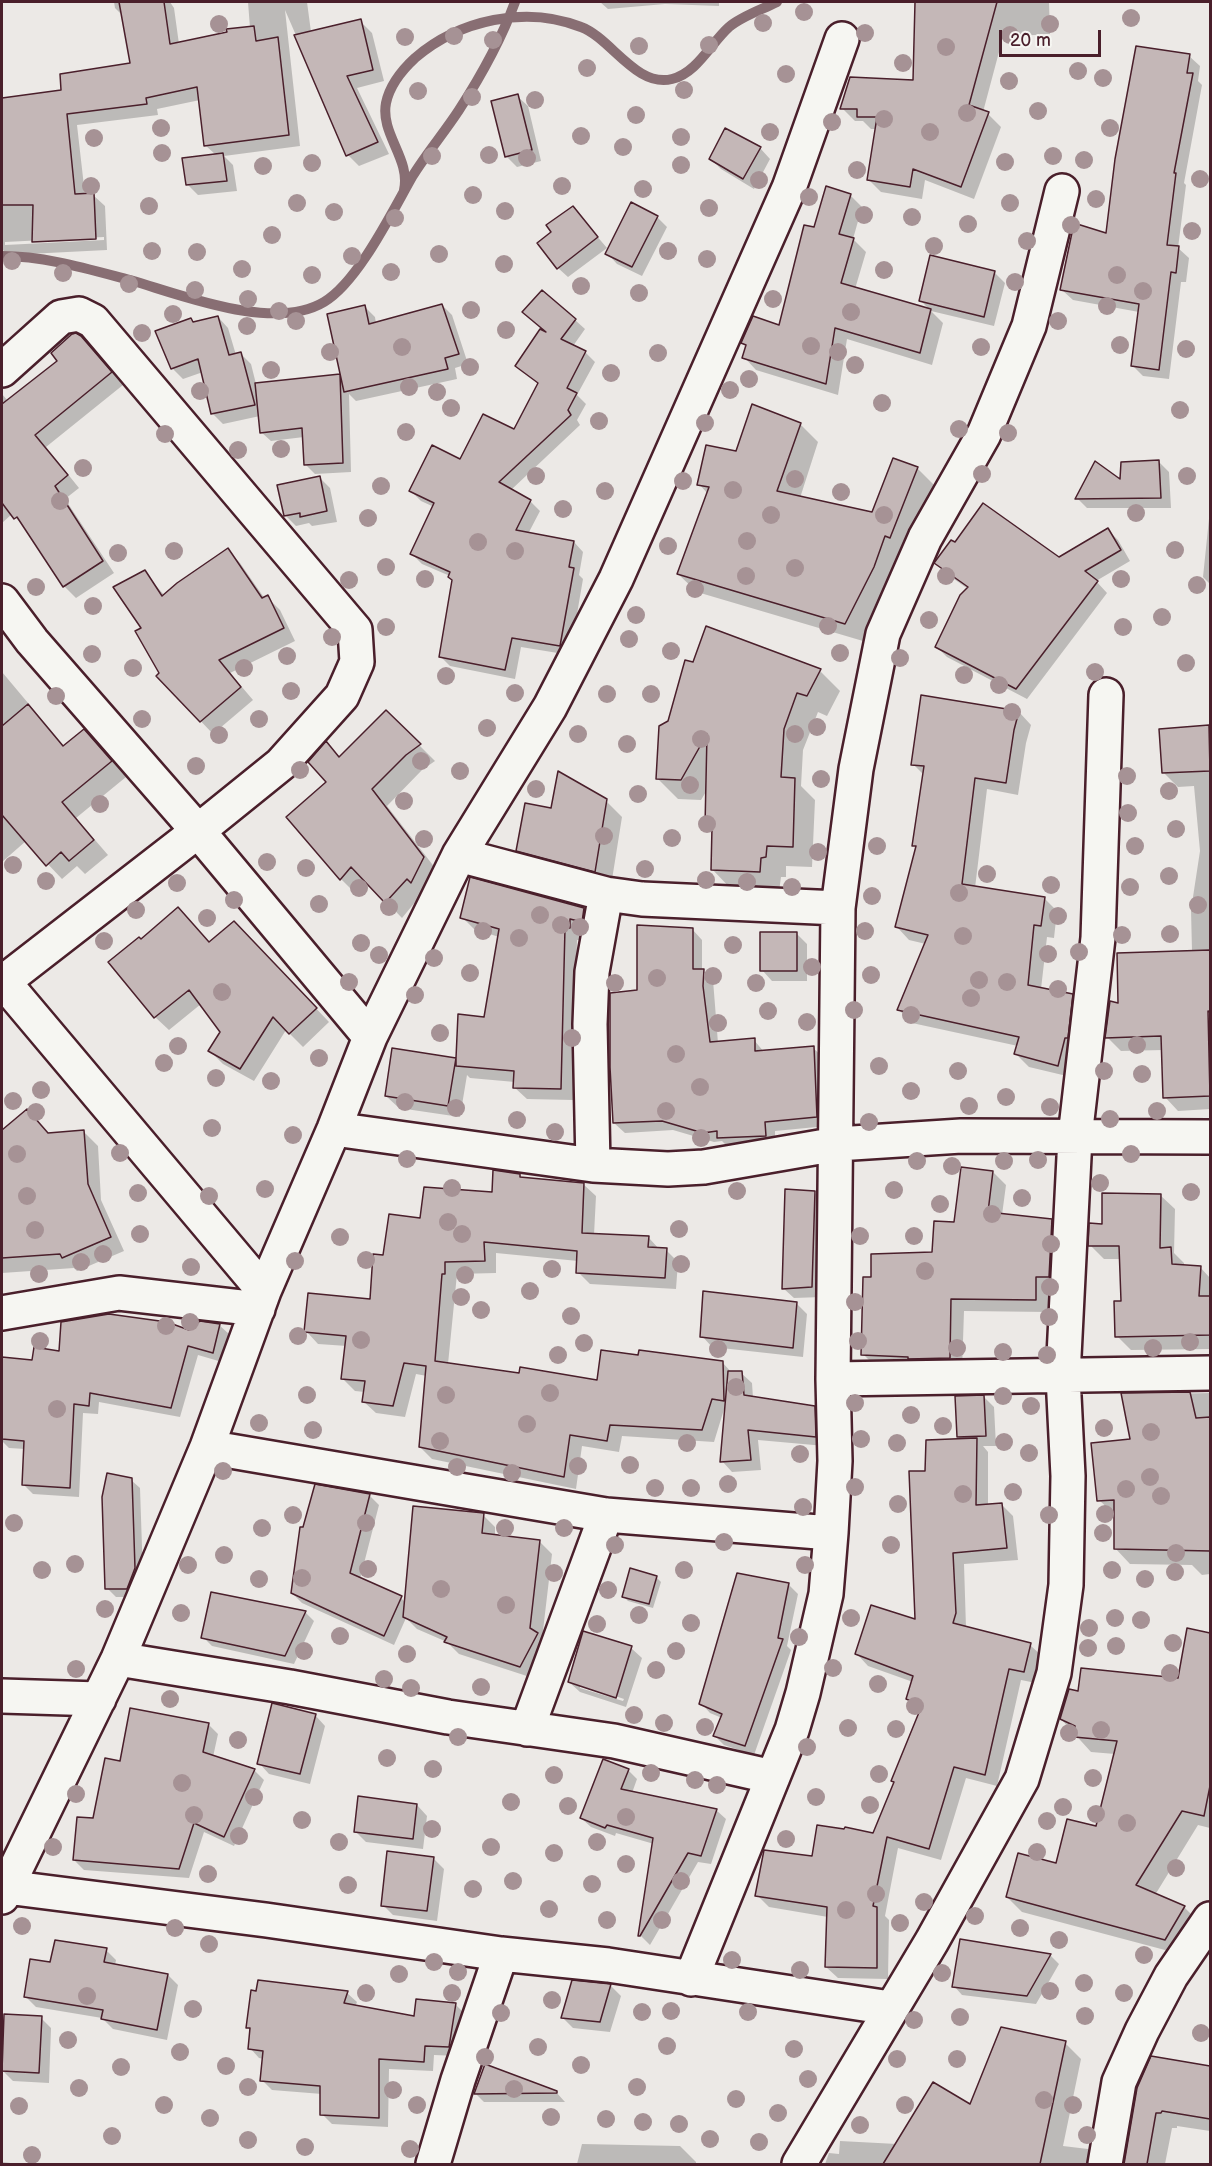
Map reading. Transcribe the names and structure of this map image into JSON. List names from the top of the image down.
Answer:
{
  "scale_bar": "20 m"
}
